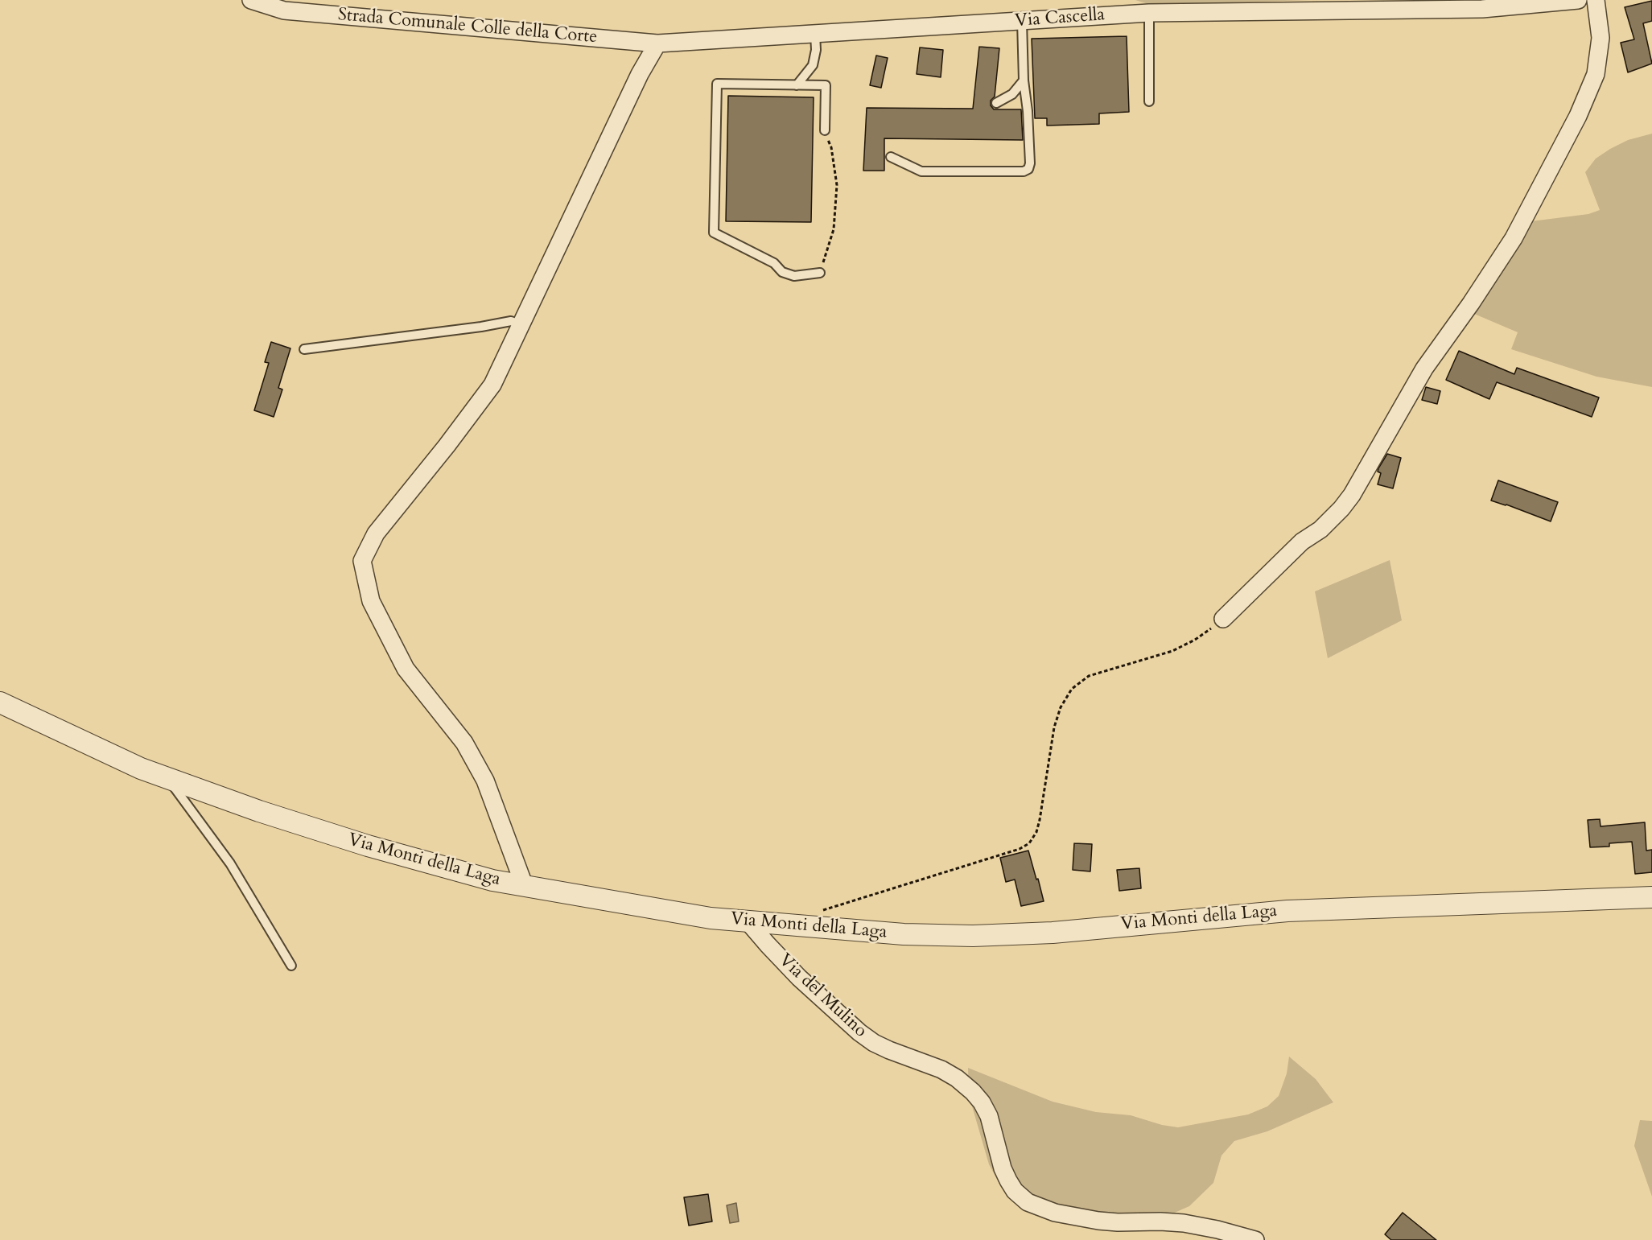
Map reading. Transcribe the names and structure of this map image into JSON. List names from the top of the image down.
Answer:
{
  "streets": {
    "street": [
      "Via Cascella",
      "Strada Comunale Colle della Corte",
      "Via Monti della Laga",
      "Via del Mulino"
    ]
  },
  "crossings": [
    ["Via Cascella", "Strada Comunale Colle della Corte"],
    ["Via Monti della Laga", "Via del Mulino"]
  ]
}
